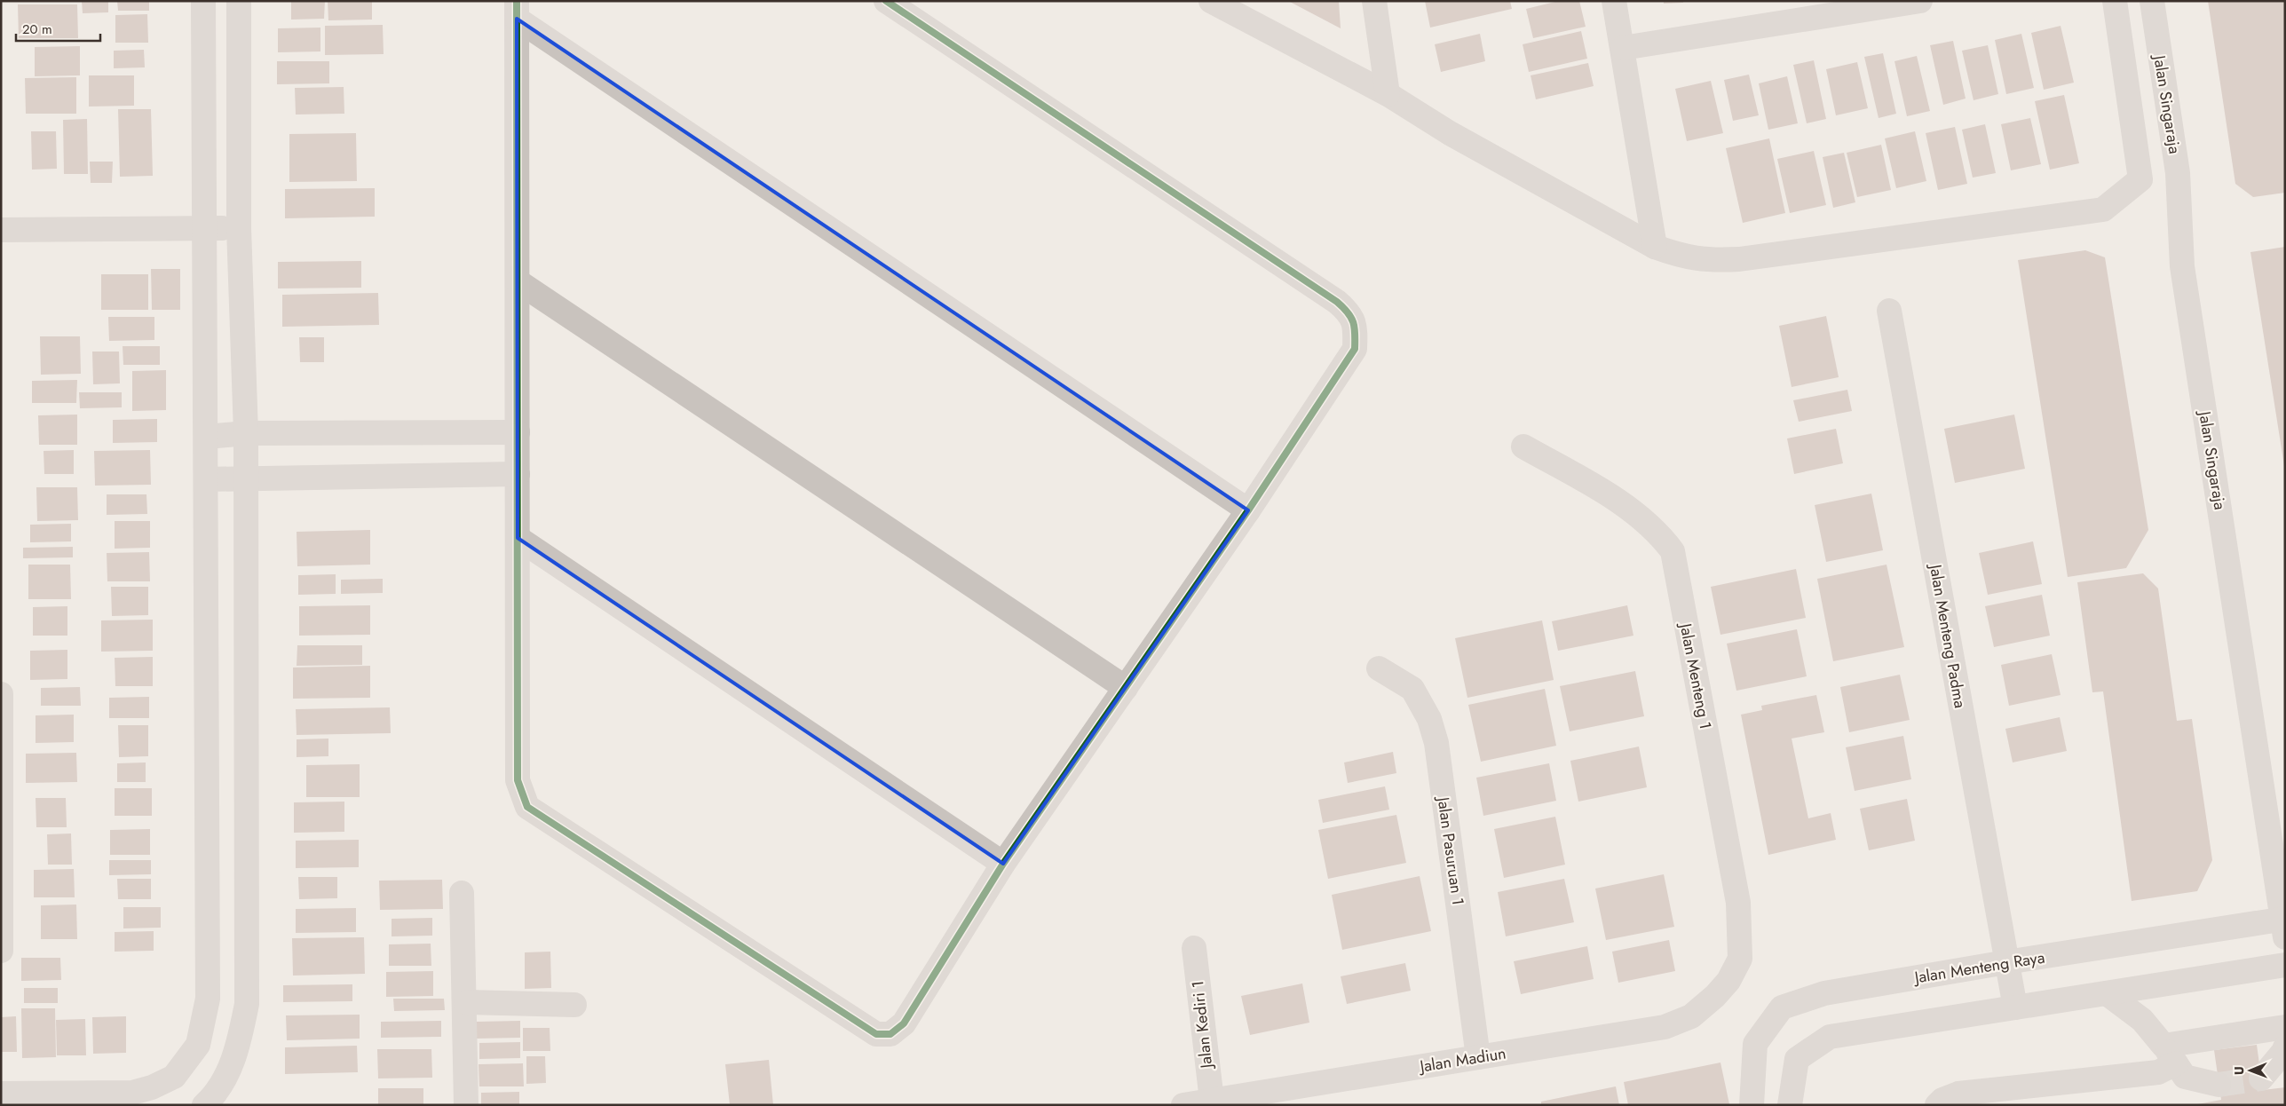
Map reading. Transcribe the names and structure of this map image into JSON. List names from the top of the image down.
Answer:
{
  "streets": {
    "street": [
      "Jalan Singaraja",
      "Jalan Menteng Padma",
      "Jalan Menteng 1",
      "Jalan Pasuruan 1",
      "Jalan Menteng Raya",
      "Jalan Kediri 1",
      "Jalan Madiun"
    ]
  },
  "crossings": [
    ["Jalan Singaraja", "Jalan Menteng Raya"],
    ["Jalan Menteng Padma", "Jalan Menteng Raya"],
    ["Jalan Menteng 1", "Jalan Madiun"],
    ["Jalan Pasuruan 1", "Jalan Madiun"],
    ["Jalan Kediri 1", "Jalan Madiun"]
  ],
  "scale_bar": "20 m",
  "north": "left"
}
